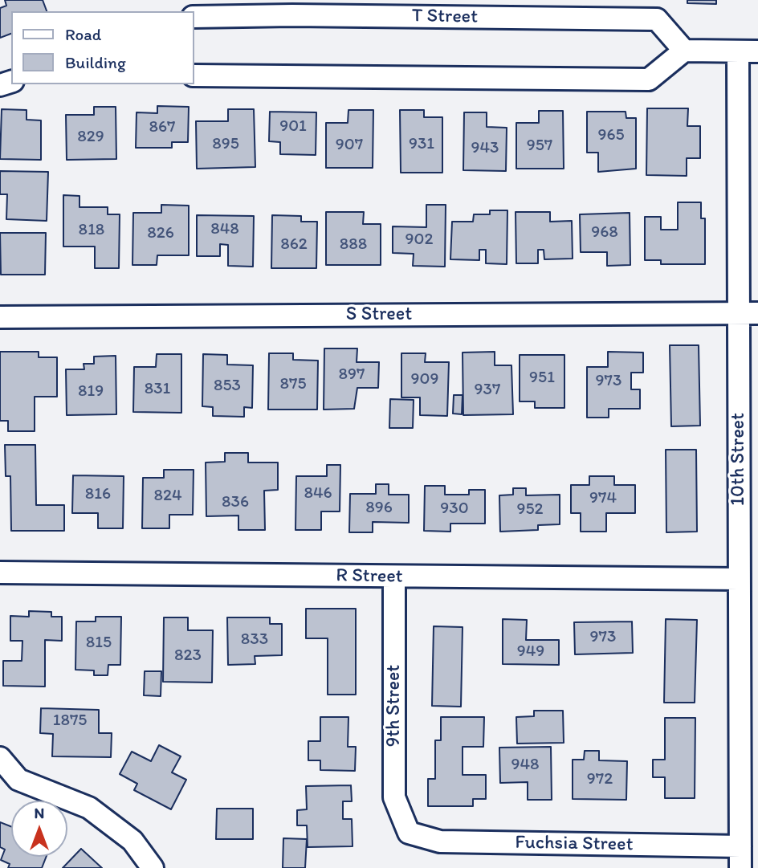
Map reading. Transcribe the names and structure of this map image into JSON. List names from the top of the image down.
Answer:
{
  "streets": {
    "street": [
      "T Street",
      "S Street",
      "10th Street",
      "R Street",
      "9th Street",
      "Fuchsia Street"
    ]
  },
  "crossings": [
    ["S Street", "10th Street"],
    ["10th Street", "R Street"],
    ["10th Street", "Fuchsia Street"],
    ["R Street", "9th Street"],
    ["9th Street", "Fuchsia Street"]
  ],
  "house_numbers": [
    "901",
    "867",
    "965",
    "829",
    "895",
    "931",
    "907",
    "957",
    "943",
    "848",
    "818",
    "968",
    "826",
    "902",
    "862",
    "888",
    "897",
    "951",
    "909",
    "973",
    "875",
    "853",
    "831",
    "937",
    "819",
    "846",
    "816",
    "824",
    "974",
    "836",
    "896",
    "930",
    "952",
    "973",
    "833",
    "815",
    "949",
    "823",
    "1875",
    "948",
    "972"
  ],
  "legend": ["Road", "Building"],
  "north": "top"
}
